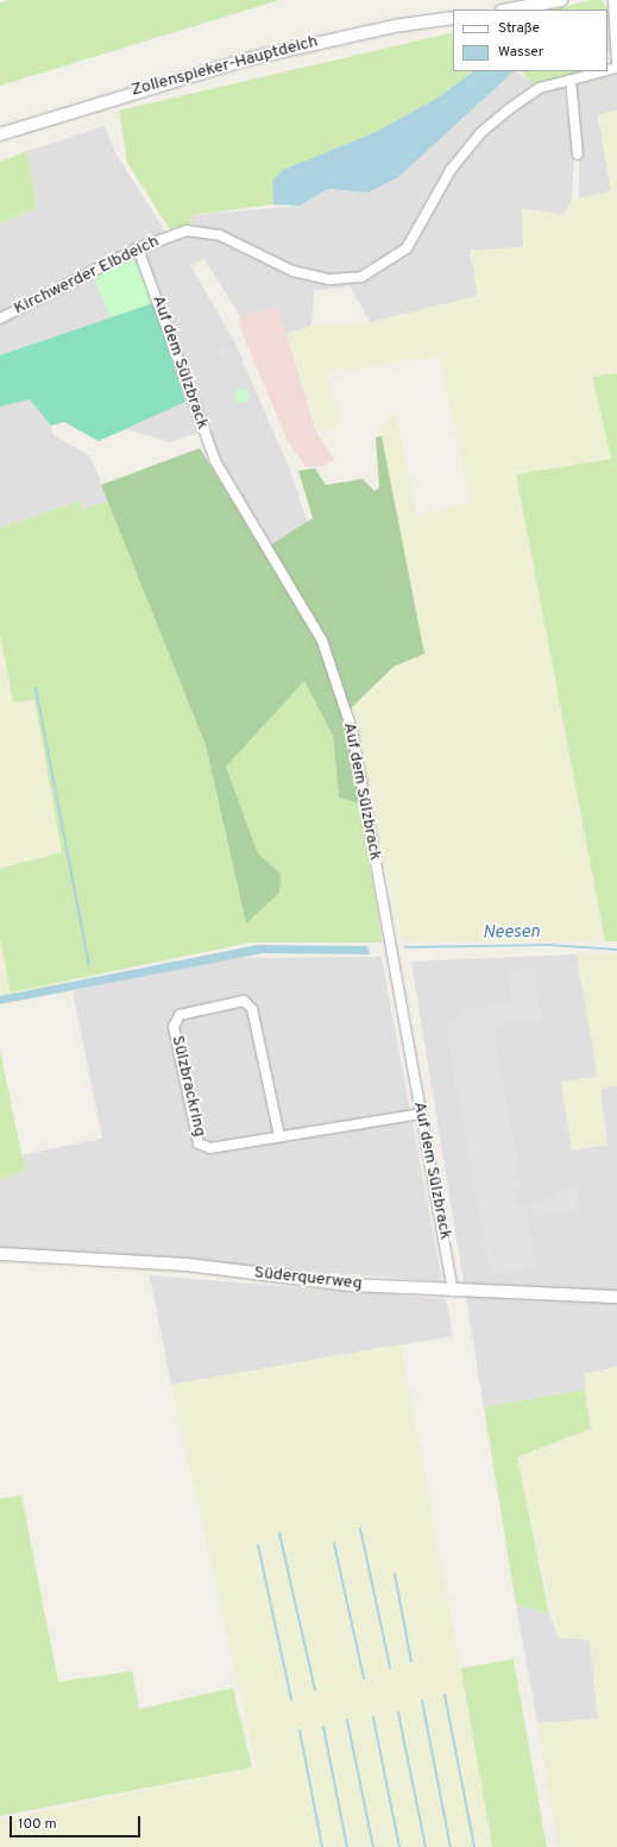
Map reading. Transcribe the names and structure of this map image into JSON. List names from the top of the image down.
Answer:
{
  "streets": {
    "street": [
      "Zollenspieker-Hauptdeich",
      "Kirchwerder Elbdeich",
      "Auf dem Sülzbrack",
      "Sülzbrackring",
      "Süderquerweg"
    ]
  },
  "crossings": [
    ["Kirchwerder Elbdeich", "Auf dem Sülzbrack"],
    ["Auf dem Sülzbrack", "Sülzbrackring"],
    ["Auf dem Sülzbrack", "Süderquerweg"]
  ],
  "water": ["Neesen"],
  "legend": ["Straße", "Wasser"],
  "scale_bar": "100 m"
}
